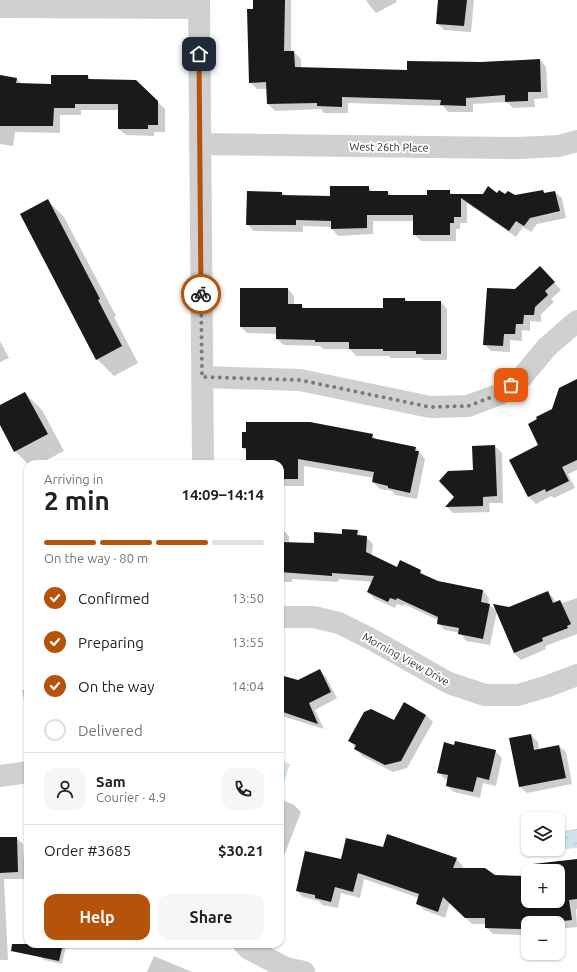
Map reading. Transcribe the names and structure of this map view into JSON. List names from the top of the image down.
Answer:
{
  "streets": {
    "street": ["West 26th Place", "Morning View Drive"]
  },
  "page": {
    "heading": ["2 min", "Arriving in", "14:09–14:14"],
    "panel": [
      "Sam",
      "Courier · 4.9",
      "Order #3685",
      "$30.21"
    ],
    "bar": "On the way · 80 m",
    "list": [
      ["Confirmed", "13:50"],
      ["Preparing", "13:55"],
      ["On the way", "14:04"],
      "Delivered"
    ],
    "map_buttons": ["+", "−"],
    "buttons": ["Help", "Share"]
  }
}
